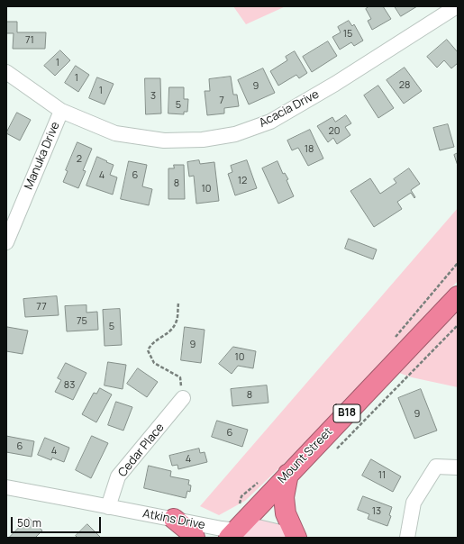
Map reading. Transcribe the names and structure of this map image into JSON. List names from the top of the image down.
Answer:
{
  "streets": {
    "highway": ["B18", "Mount Street"],
    "street": [
      "Acacia Drive",
      "Manuka Drive",
      "Cedar Place",
      "Atkins Drive"
    ]
  },
  "crossings": [
    ["Acacia Drive", "Manuka Drive"],
    ["Cedar Place", "Atkins Drive"],
    ["Mount Street", "Atkins Drive"]
  ],
  "house_numbers": [
    "15",
    "71",
    "1",
    "1",
    "28",
    "9",
    "1",
    "3",
    "7",
    "5",
    "20",
    "18",
    "2",
    "4",
    "6",
    "12",
    "8",
    "10",
    "77",
    "75",
    "5",
    "9",
    "10",
    "83",
    "8",
    "9",
    "6",
    "6",
    "4",
    "4",
    "11",
    "13"
  ],
  "scale_bar": "50 m"
}
